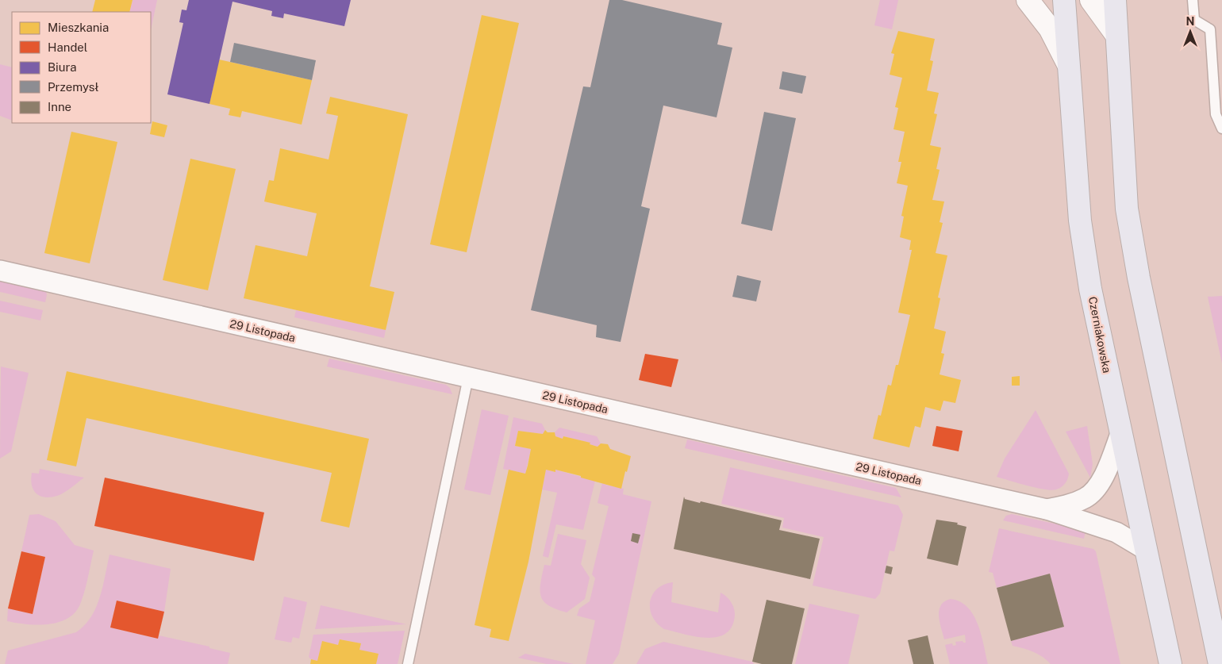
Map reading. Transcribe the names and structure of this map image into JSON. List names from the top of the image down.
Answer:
{
  "streets": {
    "main road": ["Czerniakowska"],
    "street": ["29 Listopada"]
  },
  "crossings": [
    ["29 Listopada", "Czerniakowska"]
  ],
  "legend": [
    "Mieszkania",
    "Handel",
    "Biura",
    "Przemysł",
    "Inne"
  ],
  "north": "top"
}
